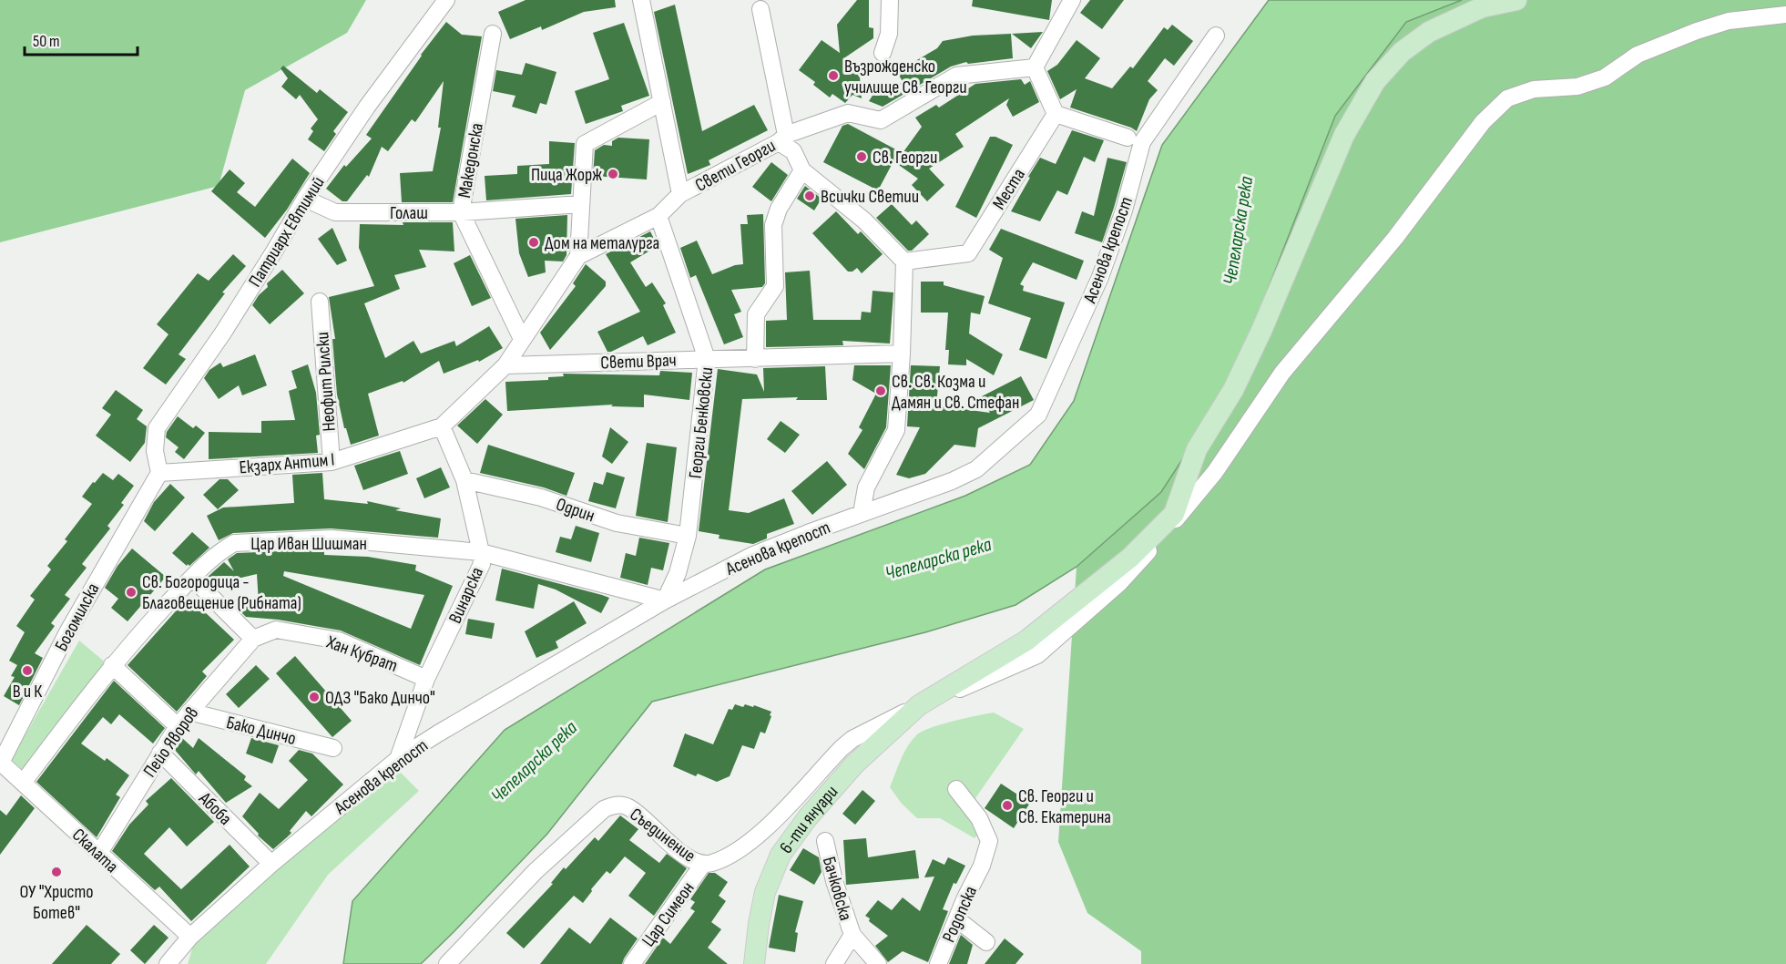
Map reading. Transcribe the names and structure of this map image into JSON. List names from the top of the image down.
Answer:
{
  "streets": {
    "main road": ["6-ти януари"],
    "street": [
      "Македонска",
      "Свети Георги",
      "Места",
      "Голаш",
      "Патриарх Евтимий",
      "Асенова крепост",
      "Свети Врач",
      "Неофит Рилски",
      "Георги Бенковски",
      "Екзарх Антим I",
      "Одрин",
      "Цар Иван Шишман",
      "Винарска",
      "Богомилска",
      "Хан Кубрат",
      "Бако Динчо",
      "Пейо Яворов",
      "Абоба",
      "Съединение",
      "Скалата",
      "Бачковска",
      "Цар Симеон",
      "Родопска"
    ]
  },
  "crossings": [
    ["Македонска", "Свети Георги"],
    ["Македонска", "Голаш"],
    ["Свети Георги", "Свети Врач"],
    ["Свети Георги", "Георги Бенковски"],
    ["Свети Георги", "Екзарх Антим I"],
    ["Свети Георги", "Винарска"],
    ["Голаш", "Патриарх Евтимий"],
    ["Патриарх Евтимий", "Екзарх Антим I"],
    ["Патриарх Евтимий", "Богомилска"],
    ["Асенова крепост", "Георги Бенковски"],
    ["Асенова крепост", "Цар Иван Шишман"],
    ["Асенова крепост", "Винарска"],
    ["Асенова крепост", "Абоба"],
    ["Асенова крепост", "Скалата"],
    ["Свети Врач", "Георги Бенковски"],
    ["Неофит Рилски", "Екзарх Антим I"],
    ["Георги Бенковски", "Одрин"],
    ["Георги Бенковски", "Цар Иван Шишман"],
    ["Екзарх Антим I", "Винарска"],
    ["Екзарх Антим I", "Богомилска"],
    ["Одрин", "Винарска"],
    ["Цар Иван Шишман", "Винарска"],
    ["Цар Иван Шишман", "Скалата"],
    ["Винарска", "Хан Кубрат"],
    ["Богомилска", "Скалата"],
    ["Хан Кубрат", "Пейо Яворов"],
    ["Бако Динчо", "Пейо Яворов"],
    ["Пейо Яворов", "Абоба"],
    ["Пейо Яворов", "Скалата"],
    ["6-ти януари", "Съединение"],
    ["Съединение", "Цар Симеон"]
  ],
  "water": ["Чепеларска река"],
  "places": [
    "Възрожденско училище Св. Георги",
    "Св. Георги",
    "Пица Жорж",
    "Всички Светии",
    "Дом на металурга",
    "Св. Св. Козма и Дамян и Св. Стефан",
    "Св. Богородица - Благовещение (Рибната)",
    "В и К",
    "ОДЗ \"Бако Динчо\"",
    "Св. Георги и Св. Екатерина",
    "ОУ \"Христо Ботев\""
  ],
  "scale_bar": "50 m"
}
